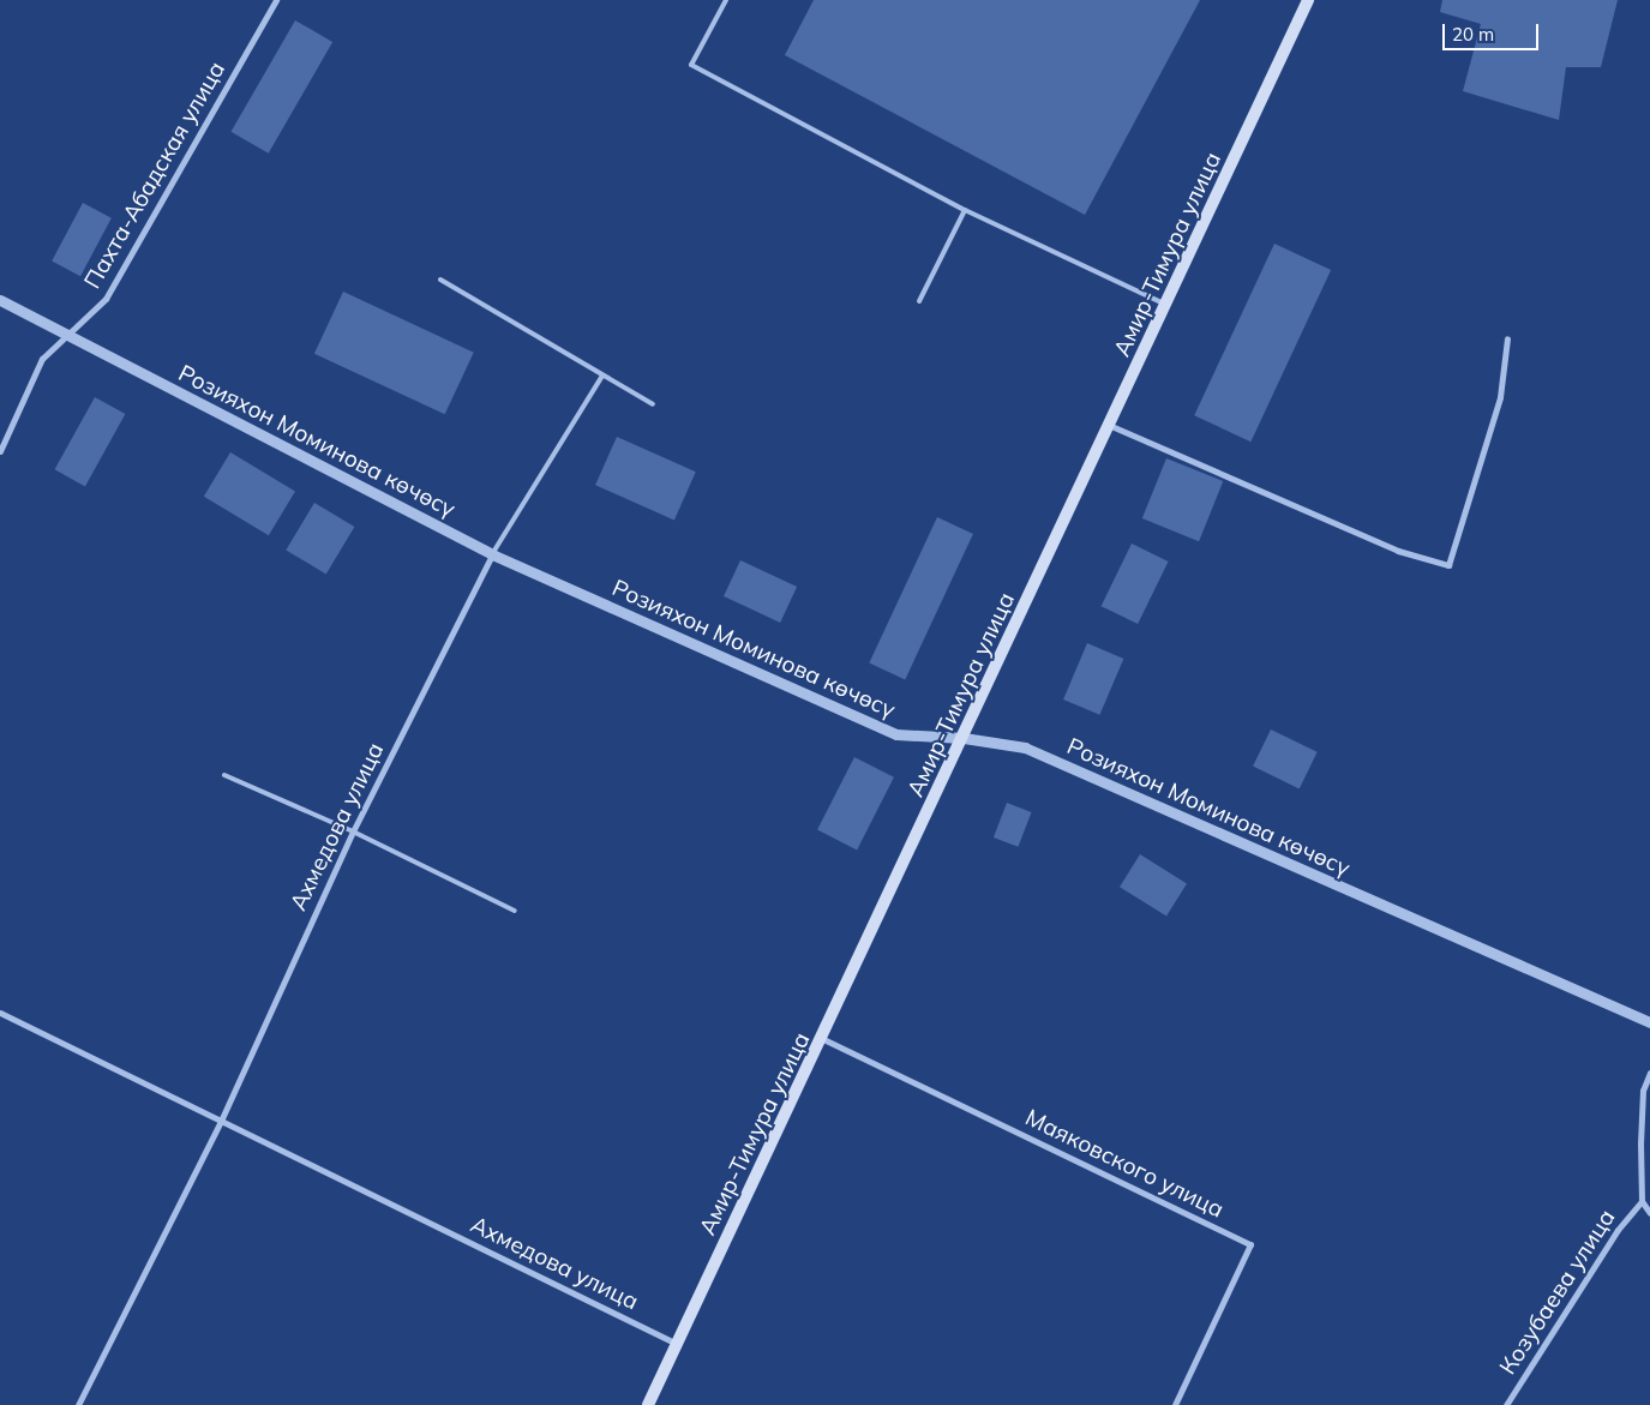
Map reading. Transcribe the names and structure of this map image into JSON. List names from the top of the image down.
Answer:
{
  "streets": {
    "main road": ["Амир-Тимура улица"],
    "street": [
      "Пахта-Абадская улица",
      "Розияхон Моминова көчөсү",
      "Ахмедова улица",
      "Маяковского улица",
      "Козубаева улица"
    ]
  },
  "crossings": [
    ["Пахта-Абадская улица", "Розияхон Моминова көчөсү"],
    ["Амир-Тимура улица", "Розияхон Моминова көчөсү"],
    ["Амир-Тимура улица", "Ахмедова улица"],
    ["Амир-Тимура улица", "Маяковского улица"],
    ["Розияхон Моминова көчөсү", "Ахмедова улица"]
  ],
  "scale_bar": "20 m"
}
